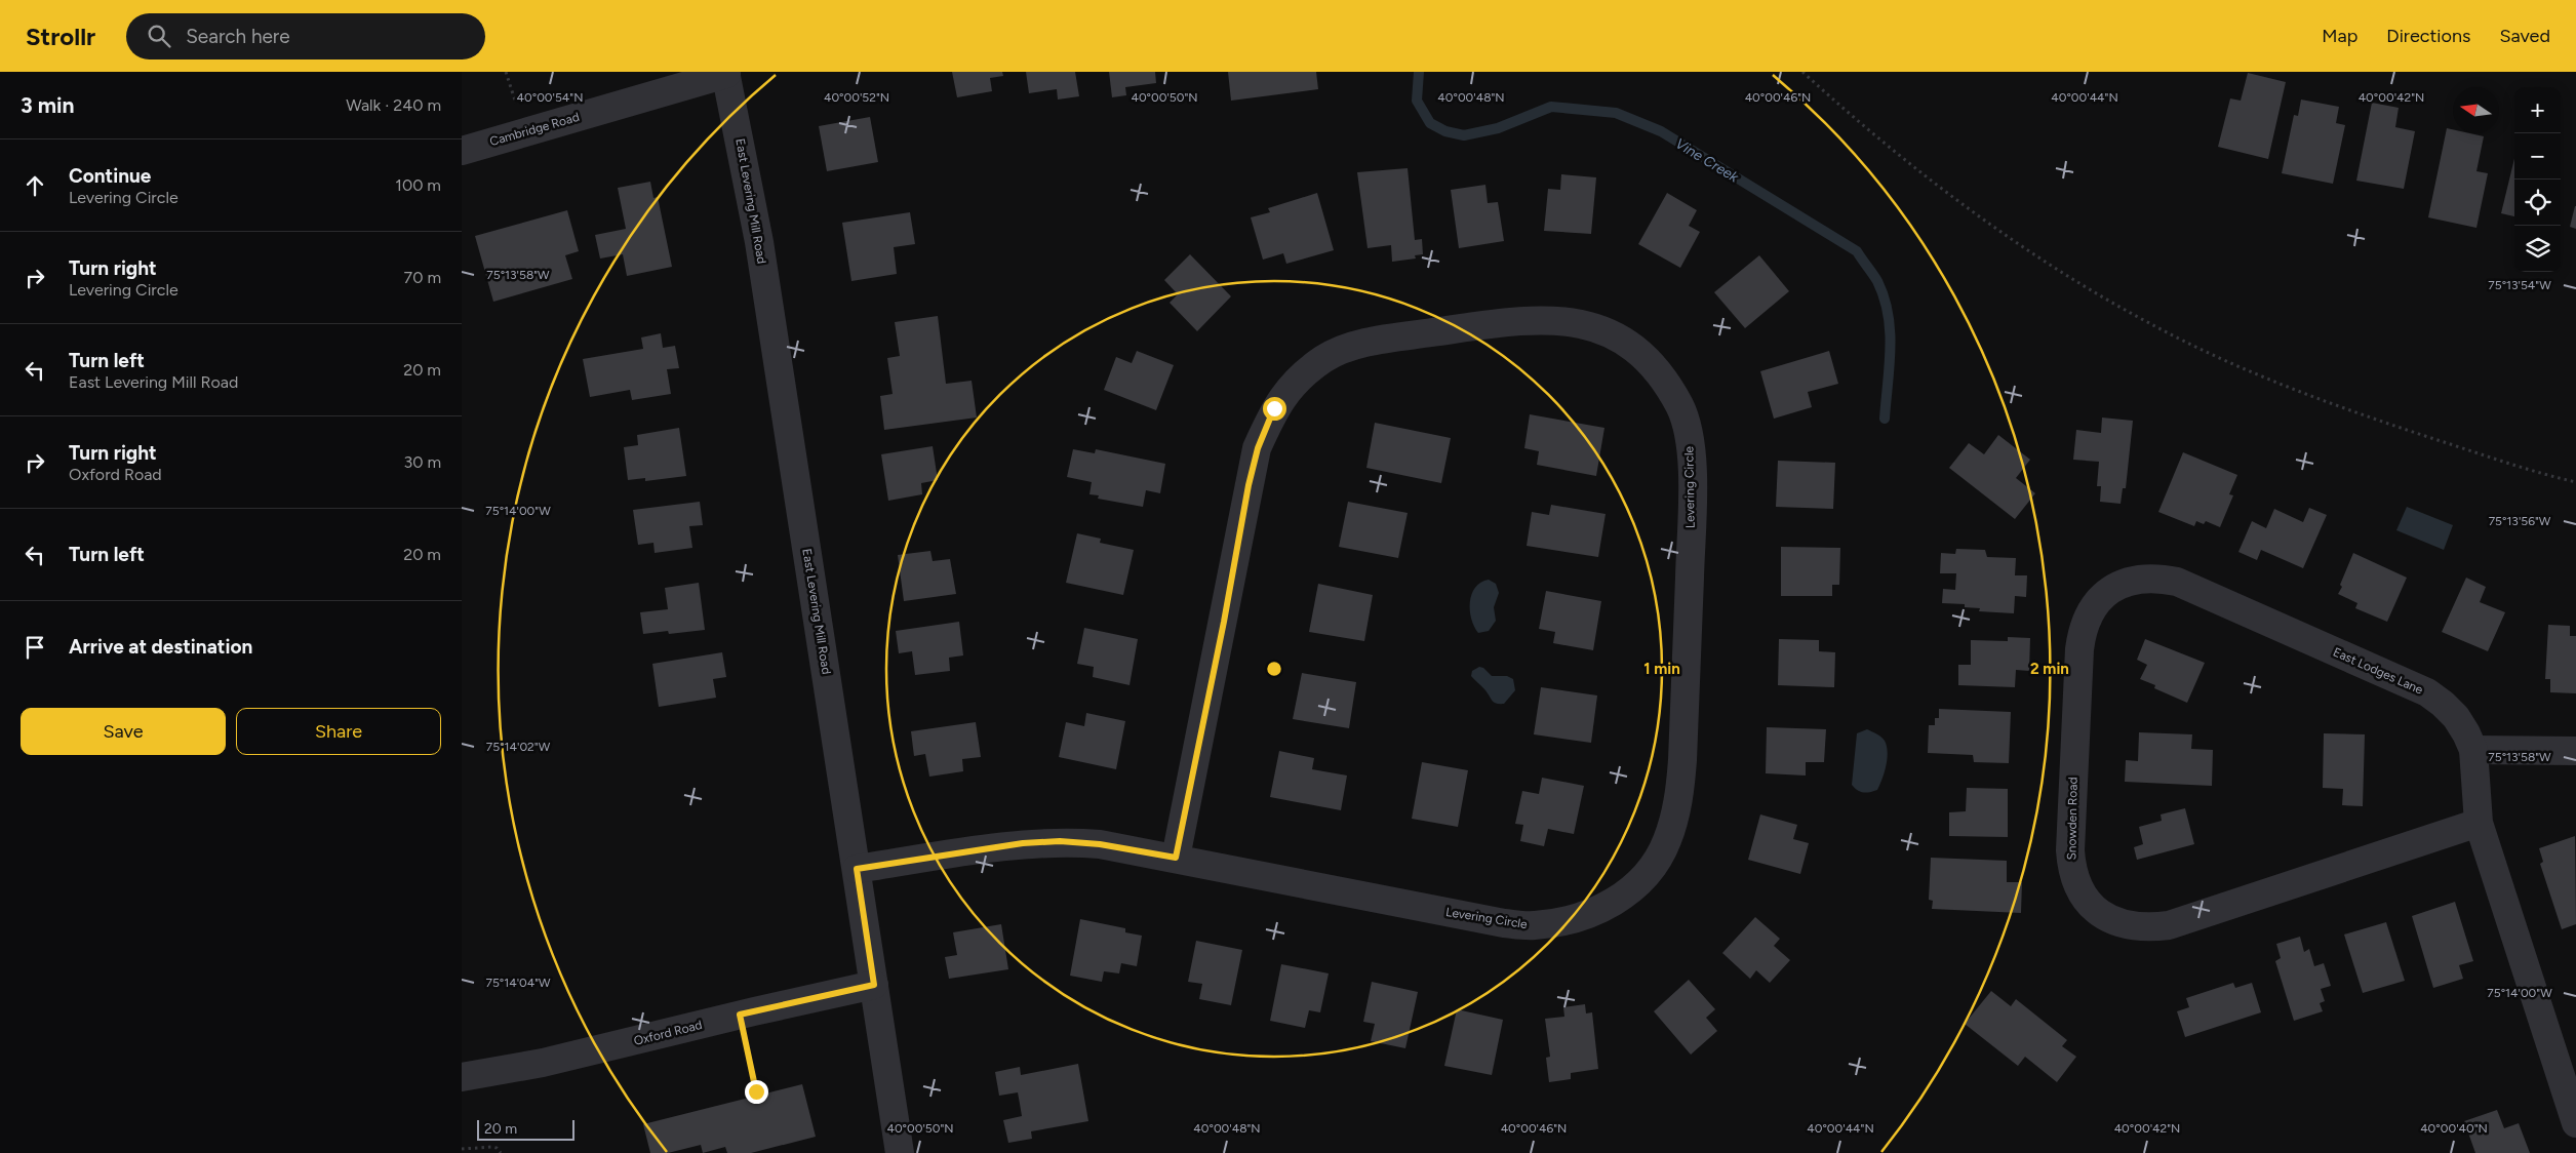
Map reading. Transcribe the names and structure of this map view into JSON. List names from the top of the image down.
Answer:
{
  "streets": {
    "street": [
      "Cambridge Road",
      "East Levering Mill Road",
      "Levering Circle",
      "East Lodges Lane",
      "Snowden Road",
      "Oxford Road"
    ]
  },
  "crossings": [
    ["Cambridge Road", "East Levering Mill Road"],
    ["East Levering Mill Road", "Levering Circle"],
    ["East Levering Mill Road", "Oxford Road"],
    ["East Lodges Lane", "Snowden Road"]
  ],
  "water": ["Vine Creek"],
  "scale_bar": "20 m",
  "north": "left",
  "page": {
    "header": "Strollr",
    "search": "Search here",
    "nav": ["Map", "Directions", "Saved"],
    "heading": ["3 min", "Walk · 240 m"],
    "map_buttons": ["+", "−"],
    "list": [
      ["Continue", "Levering Circle", "100 m"],
      ["Turn right", "Levering Circle", "70 m"],
      ["Turn left", "East Levering Mill Road", "20 m"],
      ["Turn right", "Oxford Road", "30 m"],
      ["Turn left", "20 m"],
      "Arrive at destination"
    ],
    "buttons": ["Save", "Share"],
    "scale": "20 m"
  },
  "coordinates": [
    "40°00'54\"N",
    "40°00'52\"N",
    "40°00'50\"N",
    "40°00'48\"N",
    "40°00'46\"N",
    "40°00'44\"N",
    "40°00'42\"N",
    "75°13'58\"W",
    "75°13'54\"W",
    "75°14'00\"W",
    "75°13'56\"W",
    "75°14'02\"W",
    "75°14'04\"W",
    "40°00'40\"N"
  ],
  "rings": ["1 min", "2 min"]
}
